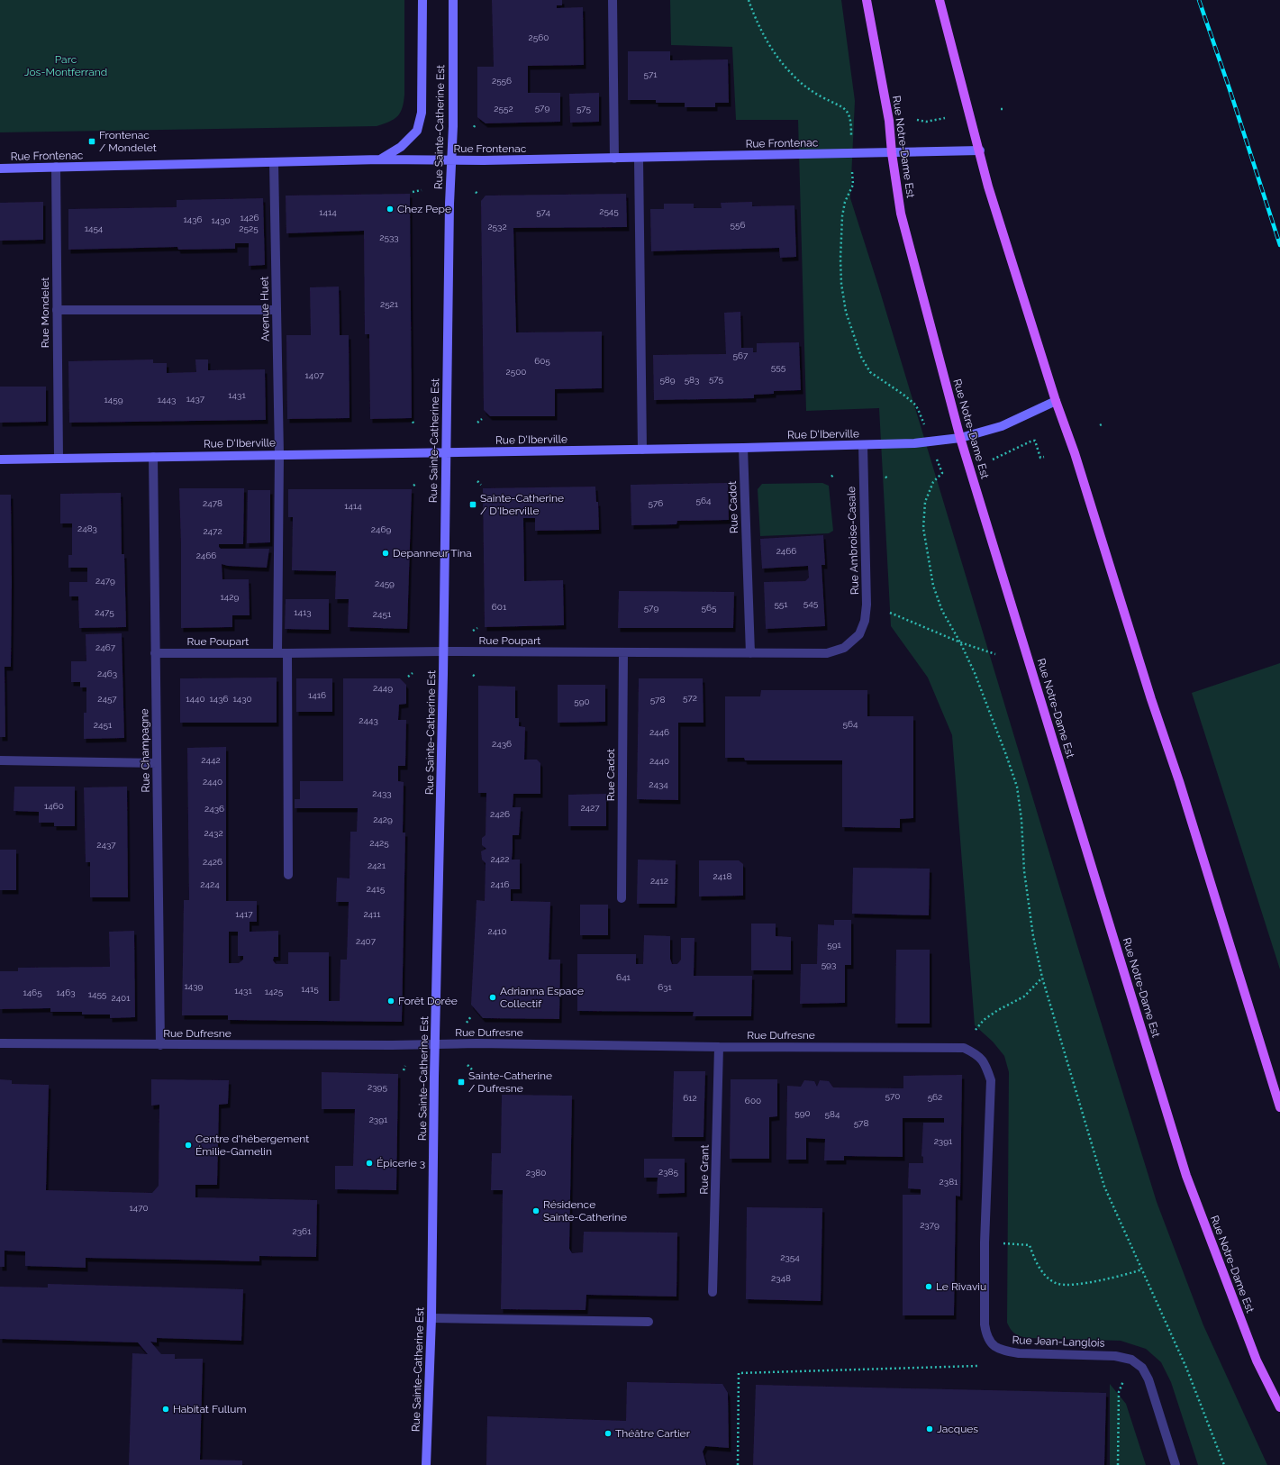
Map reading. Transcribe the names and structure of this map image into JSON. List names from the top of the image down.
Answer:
{
  "streets": {
    "main road": [
      "Rue Sainte-Catherine Est",
      "Rue Frontenac",
      "Rue Notre-Dame Est",
      "Rue D'Iberville"
    ],
    "street": [
      "Avenue Huet",
      "Rue Mondelet",
      "Rue Cadot",
      "Rue Ambroise-Casale",
      "Rue Poupart",
      "Rue Champagne",
      "Rue Dufresne",
      "Rue Grant",
      "Rue Jean-Langlois"
    ]
  },
  "crossings": [
    ["Rue Sainte-Catherine Est", "Rue Frontenac"],
    ["Rue Sainte-Catherine Est", "Rue D'Iberville"],
    ["Rue Sainte-Catherine Est", "Rue Poupart"],
    ["Rue Sainte-Catherine Est", "Rue Dufresne"],
    ["Rue Frontenac", "Rue Notre-Dame Est"],
    ["Rue Frontenac", "Avenue Huet"],
    ["Rue Frontenac", "Rue Mondelet"],
    ["Rue Notre-Dame Est", "Rue D'Iberville"],
    ["Avenue Huet", "Rue D'Iberville"],
    ["Avenue Huet", "Rue Poupart"],
    ["Rue Mondelet", "Rue D'Iberville"],
    ["Rue D'Iberville", "Rue Cadot"],
    ["Rue D'Iberville", "Rue Ambroise-Casale"],
    ["Rue D'Iberville", "Rue Champagne"],
    ["Rue Cadot", "Rue Poupart"],
    ["Rue Ambroise-Casale", "Rue Poupart"],
    ["Rue Poupart", "Rue Champagne"],
    ["Rue Champagne", "Rue Dufresne"],
    ["Rue Dufresne", "Rue Grant"],
    ["Rue Dufresne", "Rue Jean-Langlois"]
  ],
  "parks": ["Parc Jos-Montferrand"],
  "places": {
    "transit": ["Frontenac / Mondelet", "Sainte-Catherine / D'Iberville", "Sainte-Catherine / Dufresne"],
    "other": [
      "Chez Pepe",
      "Depanneur Tina",
      "Adrianna Espace Collectif",
      "Forêt Dorée",
      "Centre d'hébergement Émilie-Gamelin",
      "Épicerie 3",
      "Résidence Sainte-Catherine",
      "Le Rivaviu",
      "Habitat Fullum",
      "Jacques",
      "Théâtre Cartier"
    ]
  },
  "house_numbers": [
    "2560",
    "571",
    "2556",
    "579",
    "2552",
    "575",
    "2545",
    "1414",
    "574",
    "1426",
    "1436",
    "1430",
    "556",
    "2532",
    "1454",
    "2525",
    "2533",
    "2521",
    "567",
    "605",
    "555",
    "2500",
    "1407",
    "575",
    "589",
    "583",
    "1431",
    "1437",
    "1459",
    "1443",
    "564",
    "2478",
    "576",
    "1414",
    "2483",
    "2469",
    "2472",
    "2466",
    "2466",
    "2479",
    "2459",
    "1429",
    "545",
    "551",
    "601",
    "579",
    "565",
    "2475",
    "1413",
    "2451",
    "2467",
    "2463",
    "2449",
    "1416",
    "572",
    "2457",
    "1440",
    "1436",
    "1430",
    "578",
    "590",
    "2443",
    "564",
    "2451",
    "2446",
    "2436",
    "2442",
    "2440",
    "2440",
    "2434",
    "2433",
    "1460",
    "2427",
    "2436",
    "2426",
    "2429",
    "2432",
    "2425",
    "2437",
    "2422",
    "2426",
    "2421",
    "2418",
    "2412",
    "2424",
    "2416",
    "2415",
    "1417",
    "2411",
    "2410",
    "2407",
    "591",
    "593",
    "641",
    "1439",
    "631",
    "1415",
    "1431",
    "1425",
    "1465",
    "1463",
    "1455",
    "2401",
    "2395",
    "570",
    "562",
    "612",
    "600",
    "590",
    "584",
    "2391",
    "578",
    "2391",
    "2385",
    "2380",
    "2381",
    "1470",
    "2379",
    "2361",
    "2354",
    "2348"
  ]
}
